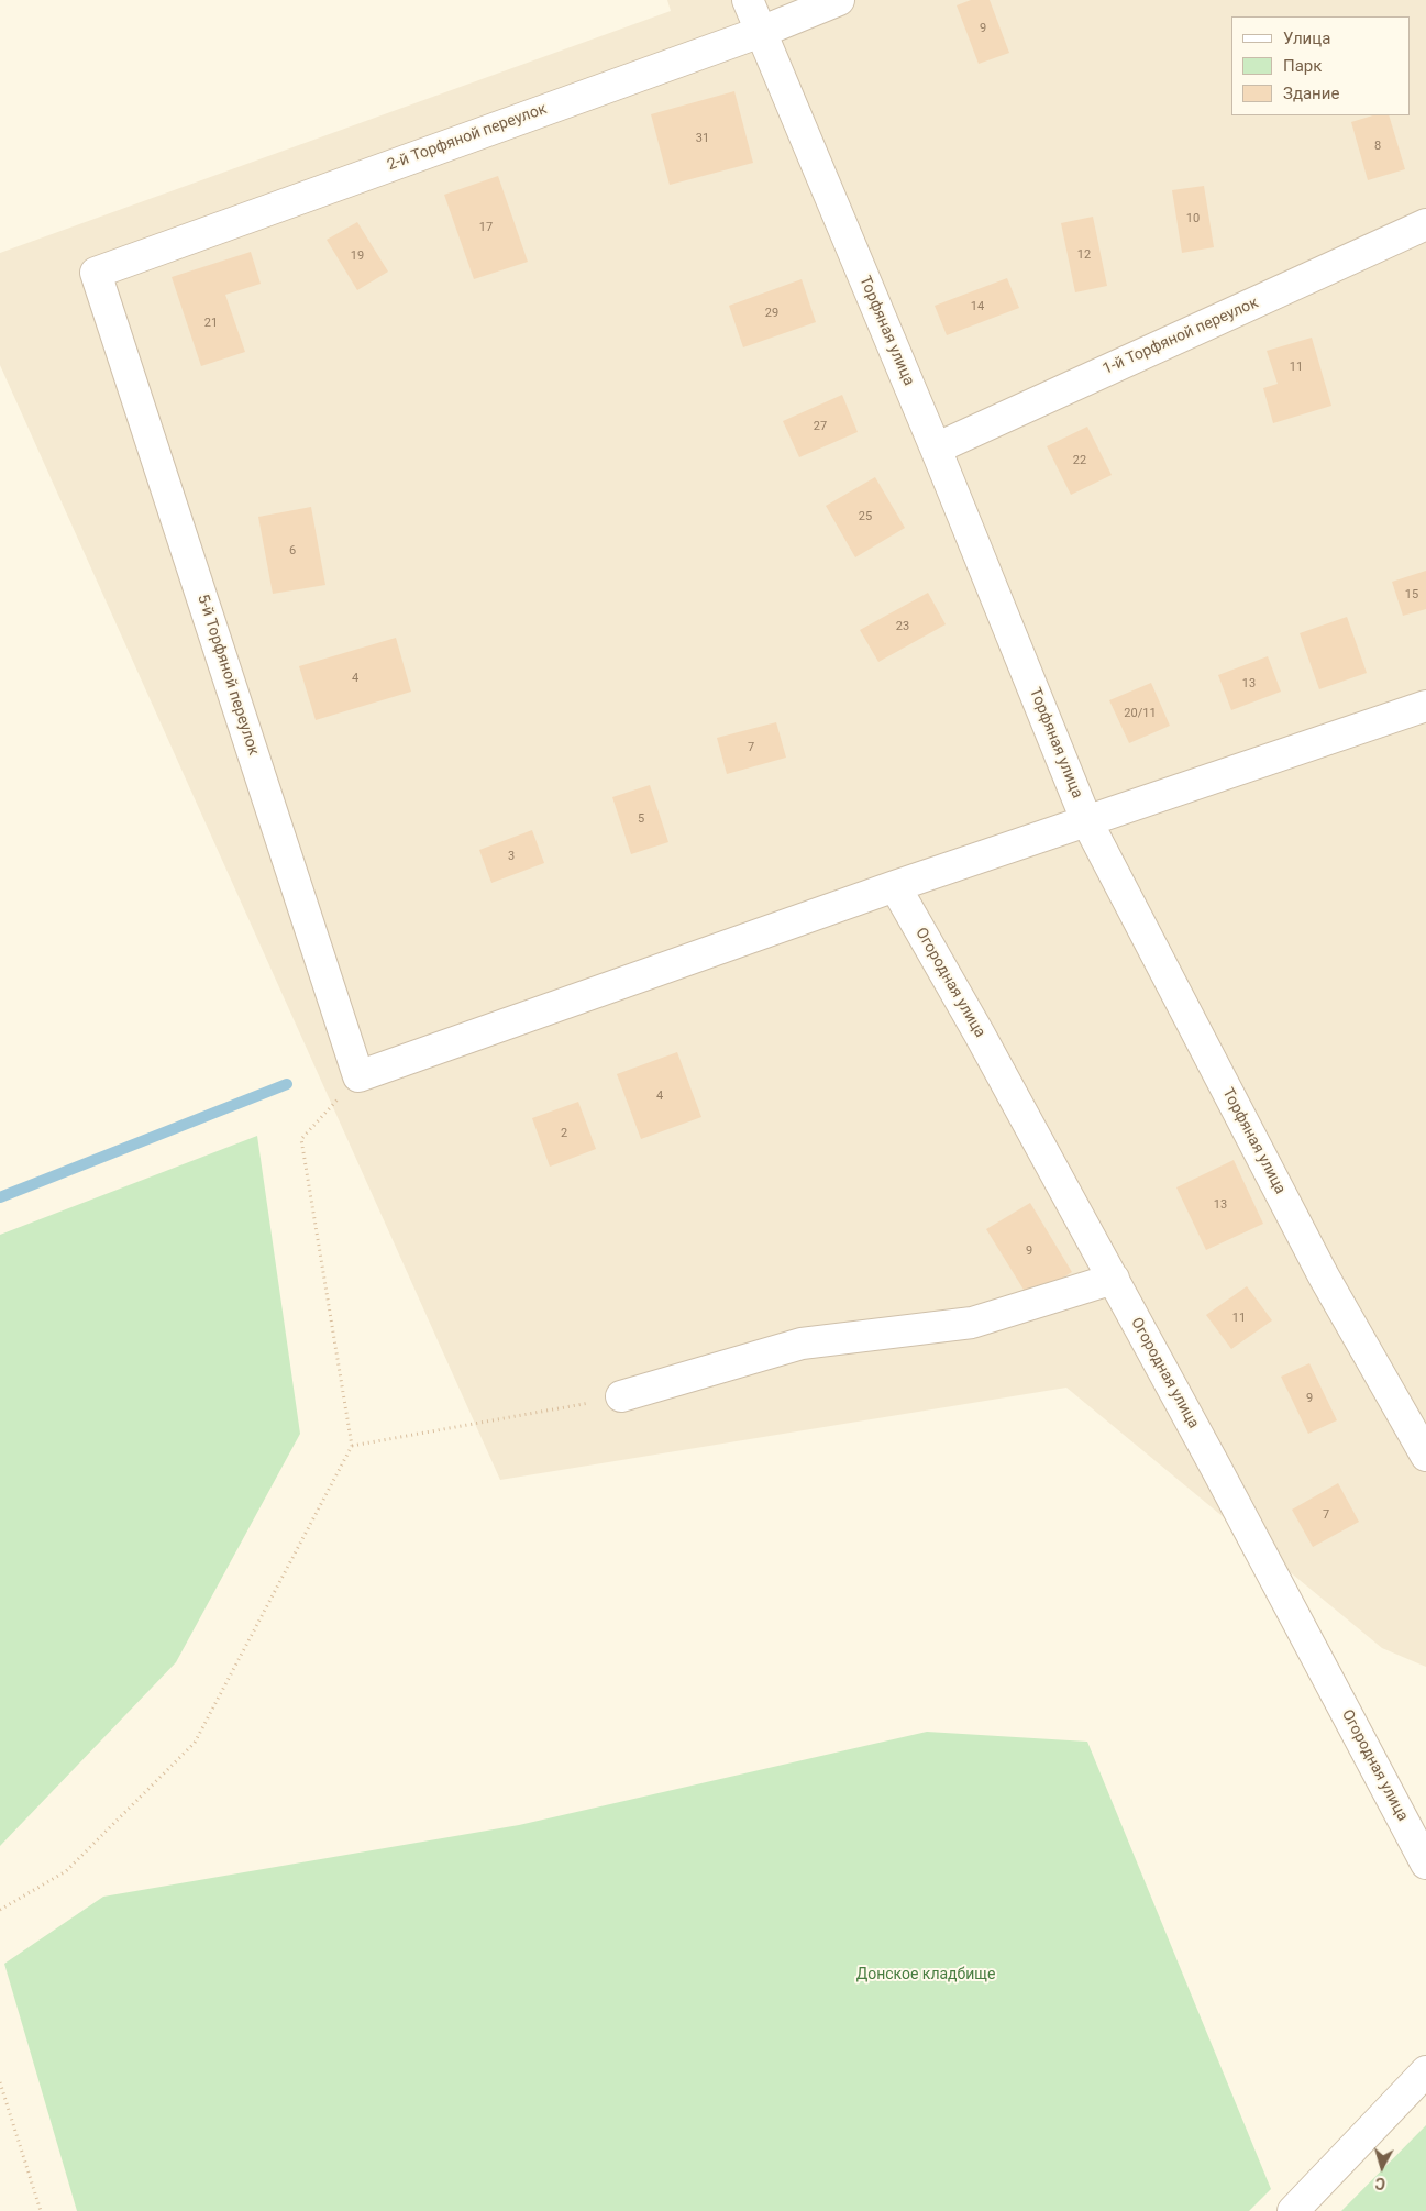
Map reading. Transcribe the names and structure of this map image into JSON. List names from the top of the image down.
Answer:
{
  "streets": {
    "street": [
      "2-й Торфяной переулок",
      "Торфяная улица",
      "1-й Торфяной переулок",
      "5-й Торфяной переулок",
      "Огородная улица"
    ]
  },
  "crossings": [
    ["2-й Торфяной переулок", "Торфяная улица"],
    ["2-й Торфяной переулок", "5-й Торфяной переулок"],
    ["Торфяная улица", "1-й Торфяной переулок"]
  ],
  "parks": ["Донское кладбище"],
  "house_numbers": [
    "9",
    "31",
    "8",
    "10",
    "17",
    "12",
    "19",
    "14",
    "29",
    "21",
    "11",
    "27",
    "22",
    "25",
    "6",
    "15",
    "23",
    "4",
    "13",
    "20/11",
    "7",
    "5",
    "3",
    "4",
    "2",
    "13",
    "9",
    "11",
    "9",
    "7"
  ],
  "legend": ["Улица", "Парк", "Здание"],
  "north": "bottom"
}
